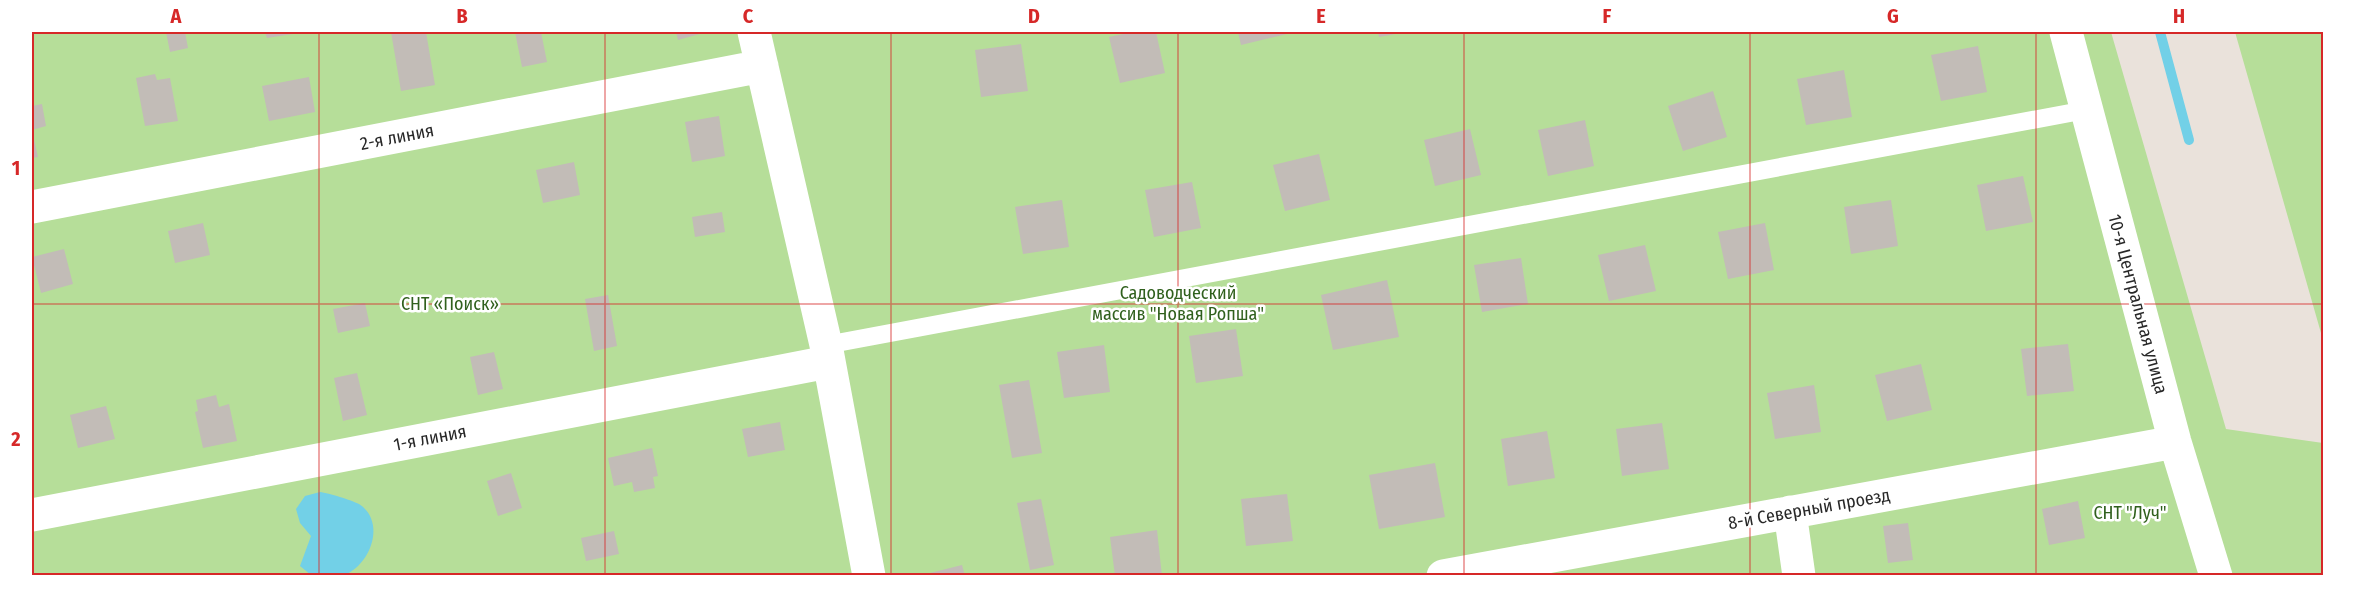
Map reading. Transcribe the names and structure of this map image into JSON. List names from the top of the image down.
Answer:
{
  "streets": {
    "street": [
      "2-я линия",
      "10-я Центральная улица",
      "1-я линия",
      "8-й Северный проезд"
    ]
  },
  "crossings": [
    ["10-я Центральная улица", "8-й Северный проезд"]
  ],
  "parks": ["Садоводческий массив \"Новая Ропша\"", "СНТ «Поиск»", "СНТ \"Луч\""],
  "grid": {
    "columns": [
      "A",
      "B",
      "C",
      "D",
      "E",
      "F",
      "G",
      "H"
    ],
    "rows": ["1", "2"]
  }
}
